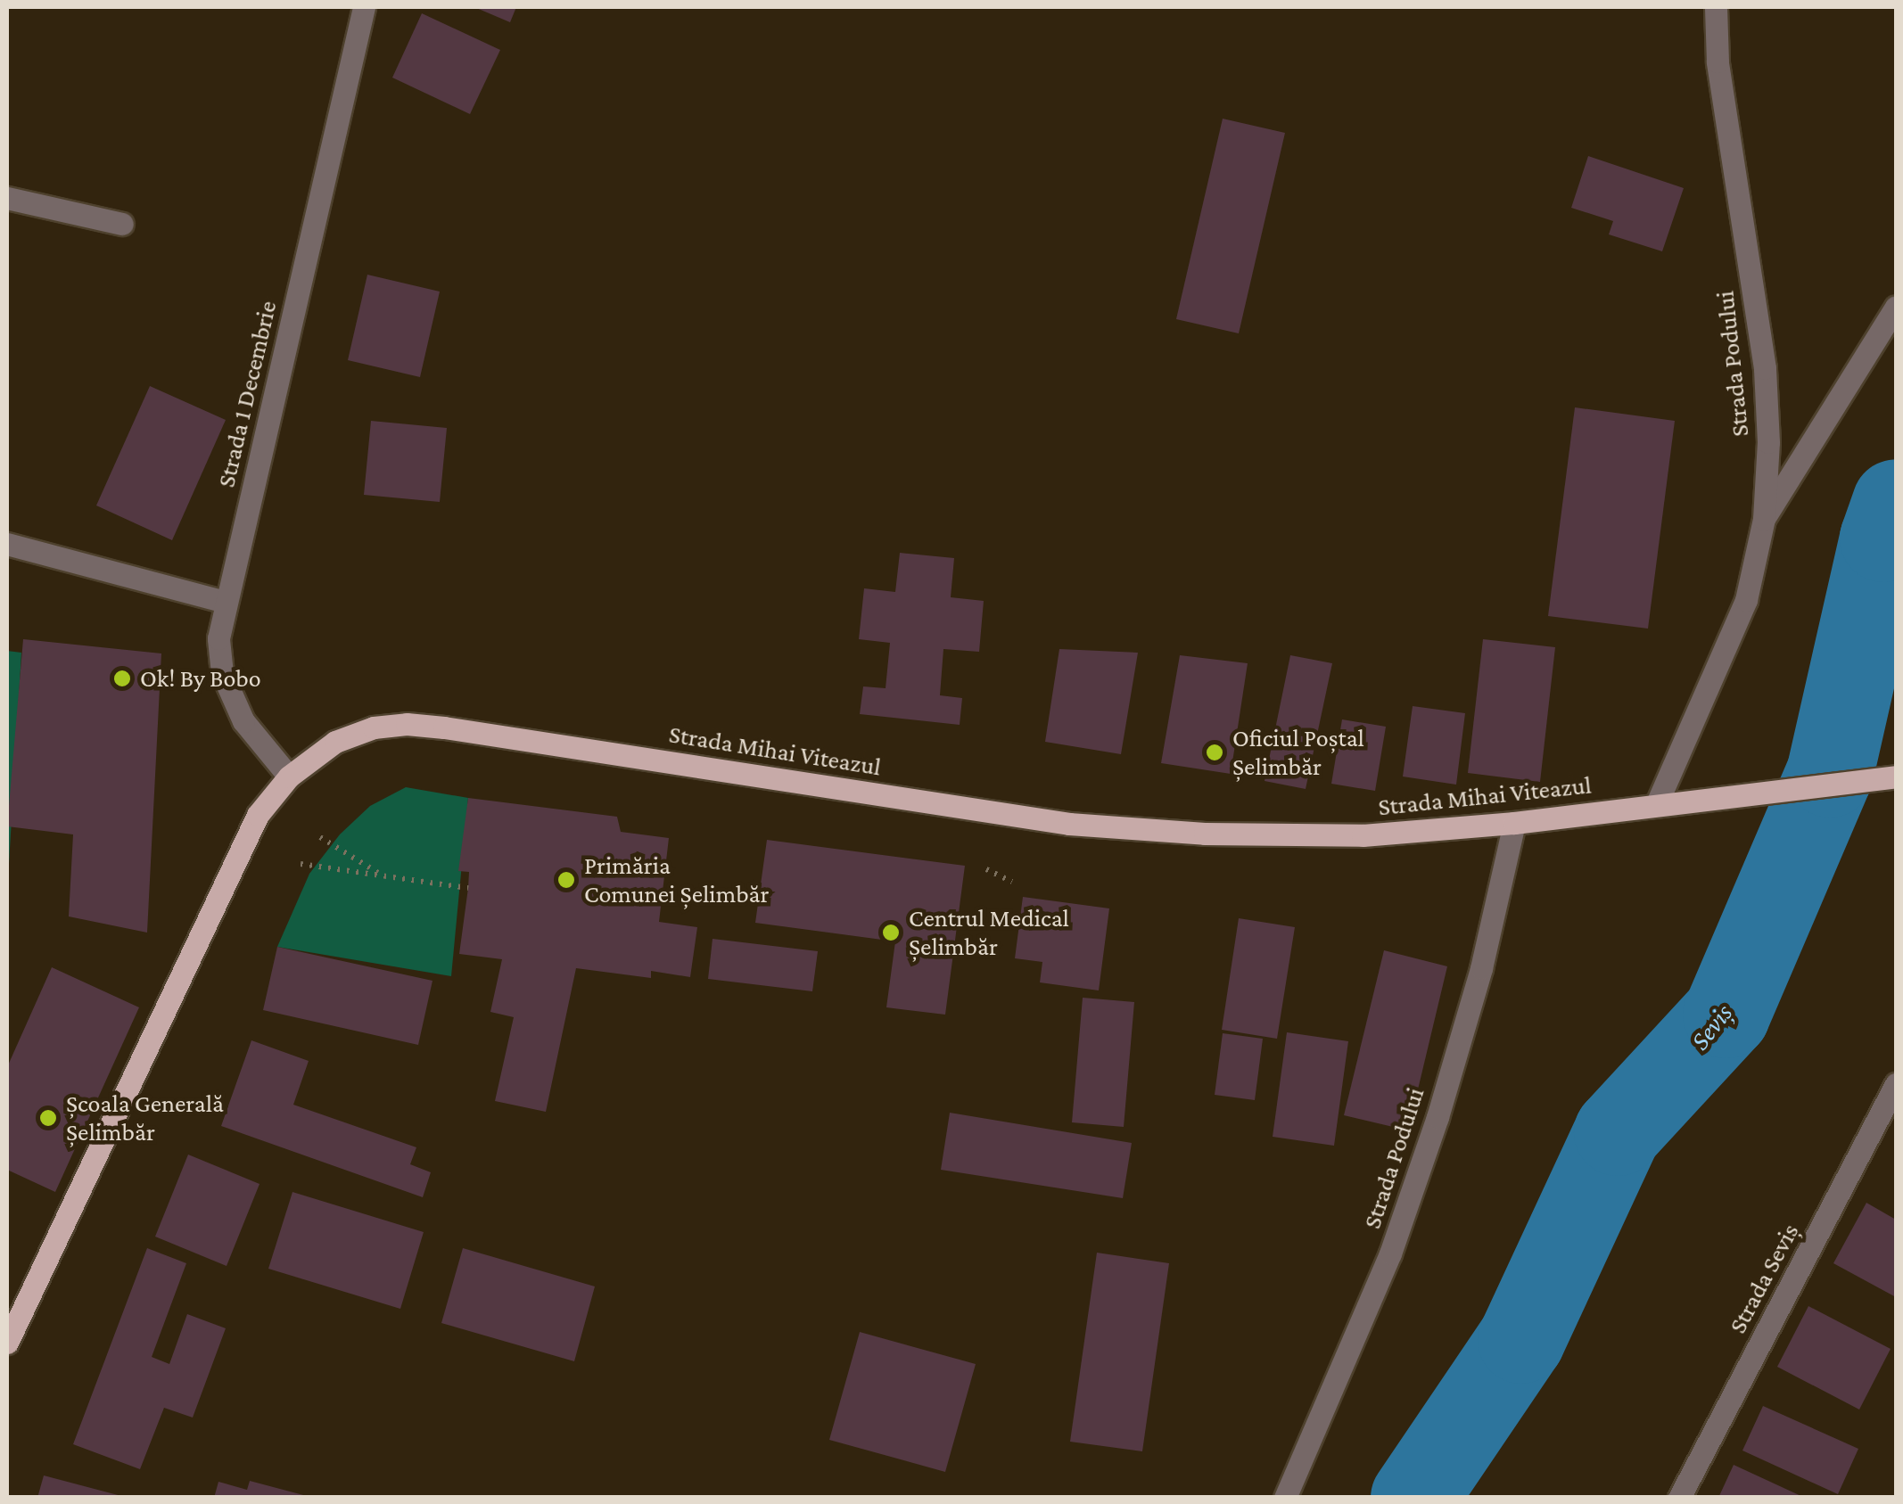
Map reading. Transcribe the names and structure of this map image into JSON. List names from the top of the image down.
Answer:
{
  "streets": {
    "main road": ["Strada Mihai Viteazul"],
    "street": ["Strada Podului", "Strada 1 Decembrie", "Strada Seviș"]
  },
  "crossings": [
    ["Strada Podului", "Strada Mihai Viteazul"],
    ["Strada 1 Decembrie", "Strada Mihai Viteazul"]
  ],
  "water": ["Seviș"],
  "places": [
    "Ok! By Bobo",
    "Oficiul Poștal Șelimbăr",
    "Primăria Comunei Șelimbăr",
    "Centrul Medical Șelimbăr",
    "Școala Generală Șelimbăr"
  ]
}
